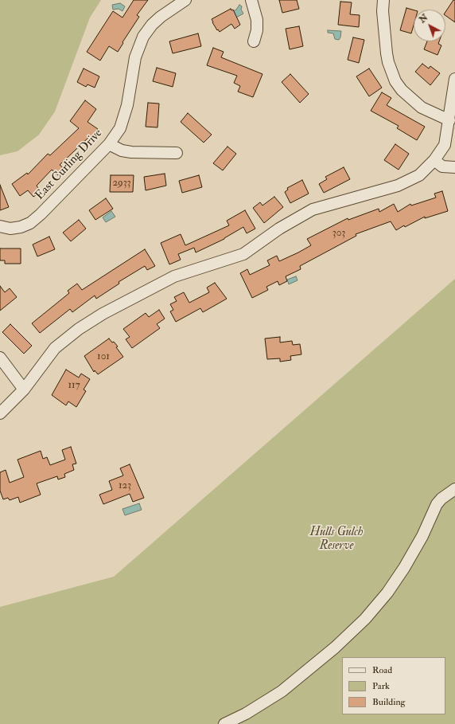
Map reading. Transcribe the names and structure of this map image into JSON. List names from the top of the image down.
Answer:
{
  "streets": {
    "street": ["East Curling Drive"]
  },
  "parks": ["Hulls Gulch Reserve"],
  "house_numbers": [
    "2933",
    "303",
    "101",
    "117",
    "123"
  ],
  "legend": ["Road", "Park", "Building"],
  "north": "top left"
}
